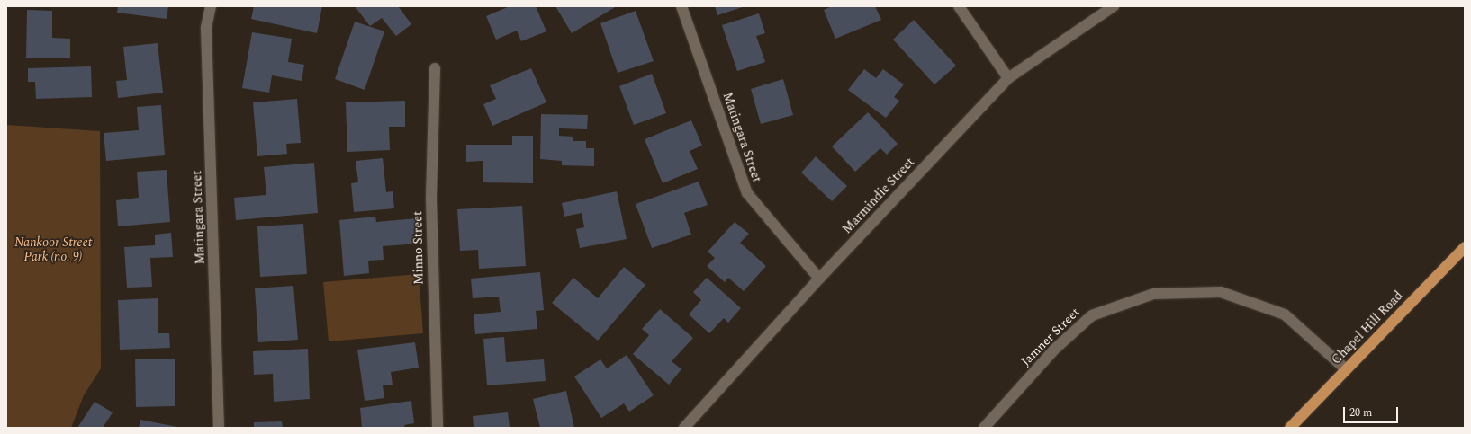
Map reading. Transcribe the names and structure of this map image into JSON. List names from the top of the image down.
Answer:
{
  "streets": {
    "main road": ["Chapel Hill Road"],
    "street": [
      "Matingara Street",
      "Marmindie Street",
      "Minno Street",
      "Jamner Street"
    ]
  },
  "crossings": [
    ["Matingara Street", "Marmindie Street"],
    ["Chapel Hill Road", "Jamner Street"]
  ],
  "parks": ["Nankoor Street Park (no. 9)"],
  "scale_bar": "20 m"
}
